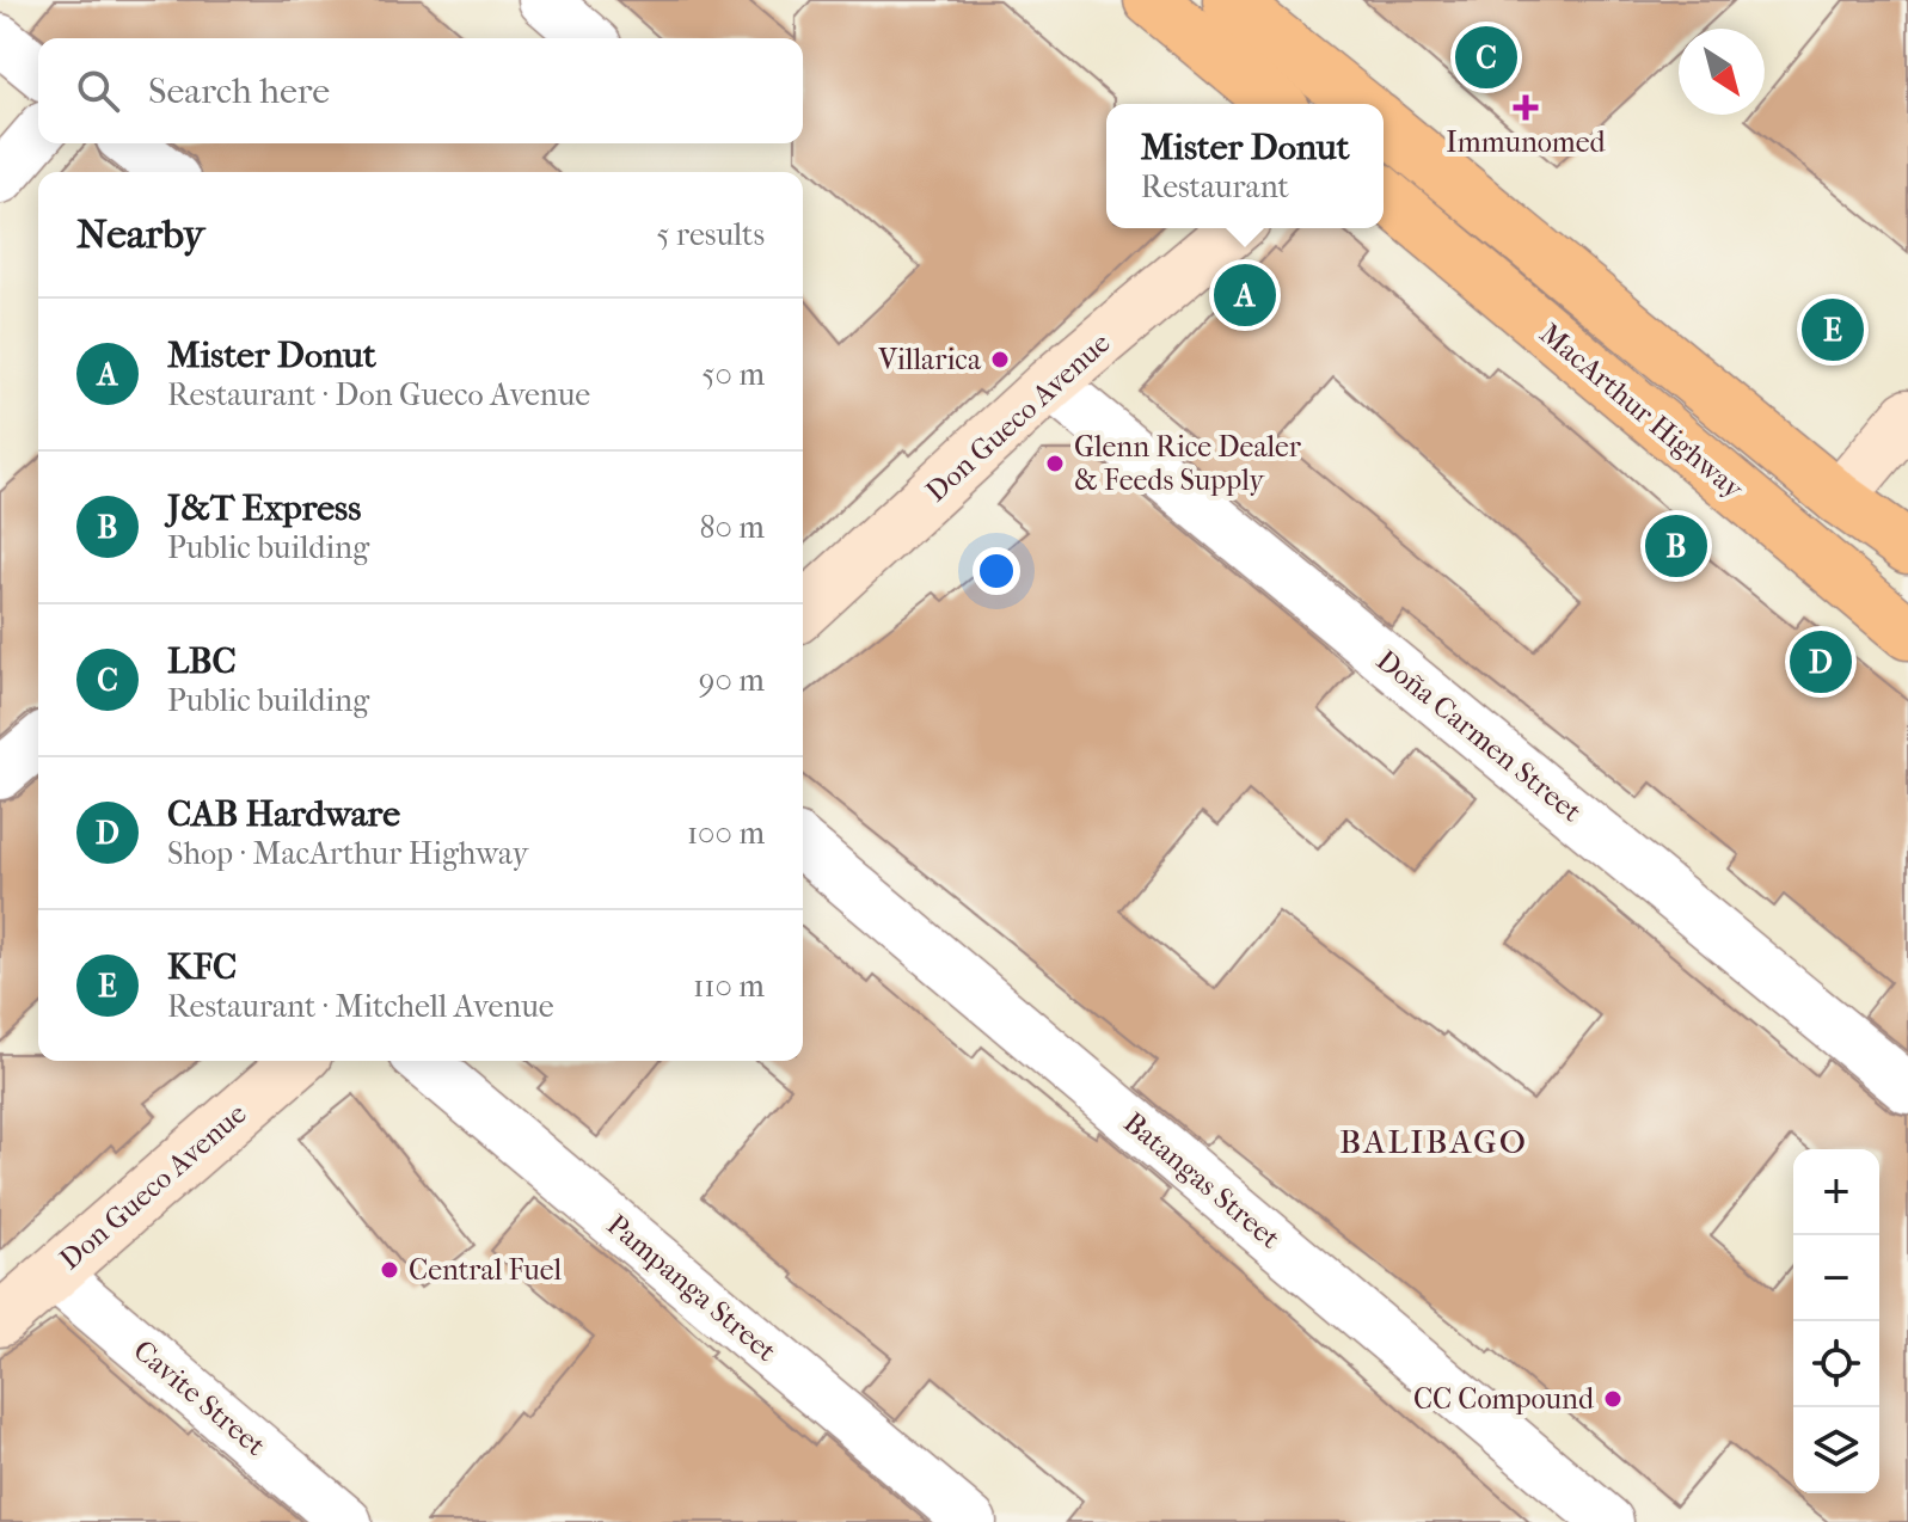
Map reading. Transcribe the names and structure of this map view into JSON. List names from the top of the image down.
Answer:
{
  "streets": {
    "highway": ["MacArthur Highway"],
    "main road": ["Don Gueco Avenue"],
    "street": [
      "Doña Carmen Street",
      "Batangas Street",
      "Pampanga Street",
      "Cavite Street"
    ]
  },
  "crossings": [
    ["Don Gueco Avenue", "Doña Carmen Street"],
    ["Don Gueco Avenue", "Cavite Street"]
  ],
  "districts": ["BALIBAGO"],
  "places": {
    "health": ["Immunomed"],
    "other": [
      "Villarica",
      "Glenn Rice Dealer & Feeds Supply",
      "Central Fuel",
      "CC Compound"
    ]
  },
  "north": "bottom right",
  "page": {
    "pins": [
      "C",
      "A",
      "E",
      "B",
      "D"
    ],
    "search": "Search here",
    "popup": ["Mister Donut", "Restaurant"],
    "heading": ["Nearby", "5 results"],
    "list": [
      {
        "mark": "A",
        "name": "Mister Donut",
        "note": "Restaurant · Don Gueco Avenue",
        "value": "50 m"
      },
      {
        "mark": "B",
        "name": "J&T Express",
        "note": "Public building",
        "value": "80 m"
      },
      {
        "mark": "C",
        "name": "LBC",
        "note": "Public building",
        "value": "90 m"
      },
      {
        "mark": "D",
        "name": "CAB Hardware",
        "note": "Shop · MacArthur Highway",
        "value": "100 m"
      },
      {
        "mark": "E",
        "name": "KFC",
        "note": "Restaurant · Mitchell Avenue",
        "value": "110 m"
      }
    ],
    "map_buttons": ["+", "−"]
  }
}
